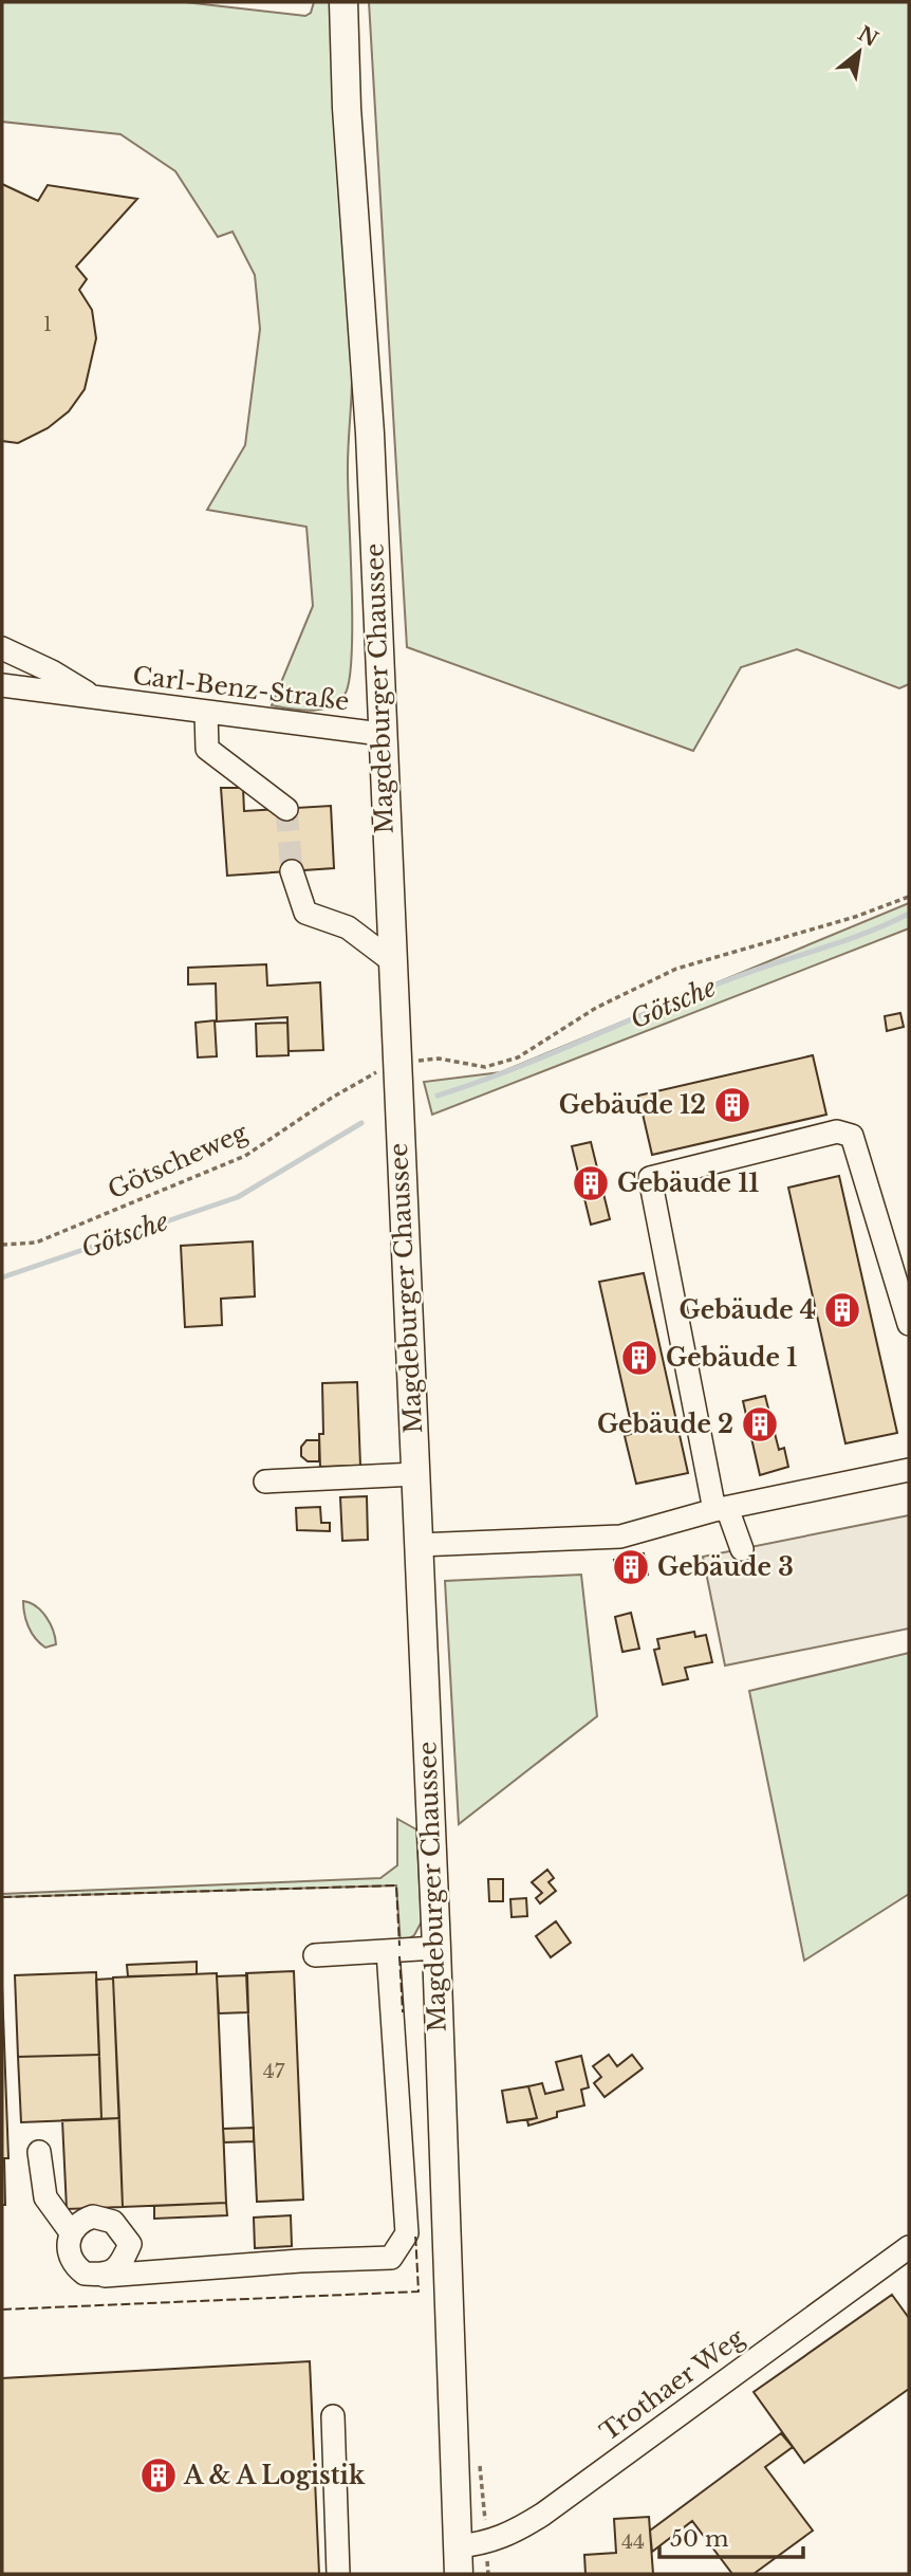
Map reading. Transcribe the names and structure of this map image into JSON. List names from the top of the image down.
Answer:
{
  "streets": {
    "main road": ["Magdeburger Chaussee"],
    "street": ["Carl-Benz-Straße", "Trothaer Weg"],
    "path": ["Götscheweg"]
  },
  "crossings": [
    ["Carl-Benz-Straße", "Magdeburger Chaussee"],
    ["Magdeburger Chaussee", "Götscheweg"],
    ["Magdeburger Chaussee", "Trothaer Weg"]
  ],
  "water": ["Götsche"],
  "places": {
    "building": [
      "Gebäude 12",
      "Gebäude 11",
      "Gebäude 4",
      "Gebäude 1",
      "Gebäude 2",
      "Gebäude 3",
      "A & A Logistik"
    ]
  },
  "house_numbers": ["1", "47", "44"],
  "scale_bar": "50 m",
  "north": "top right"
}
